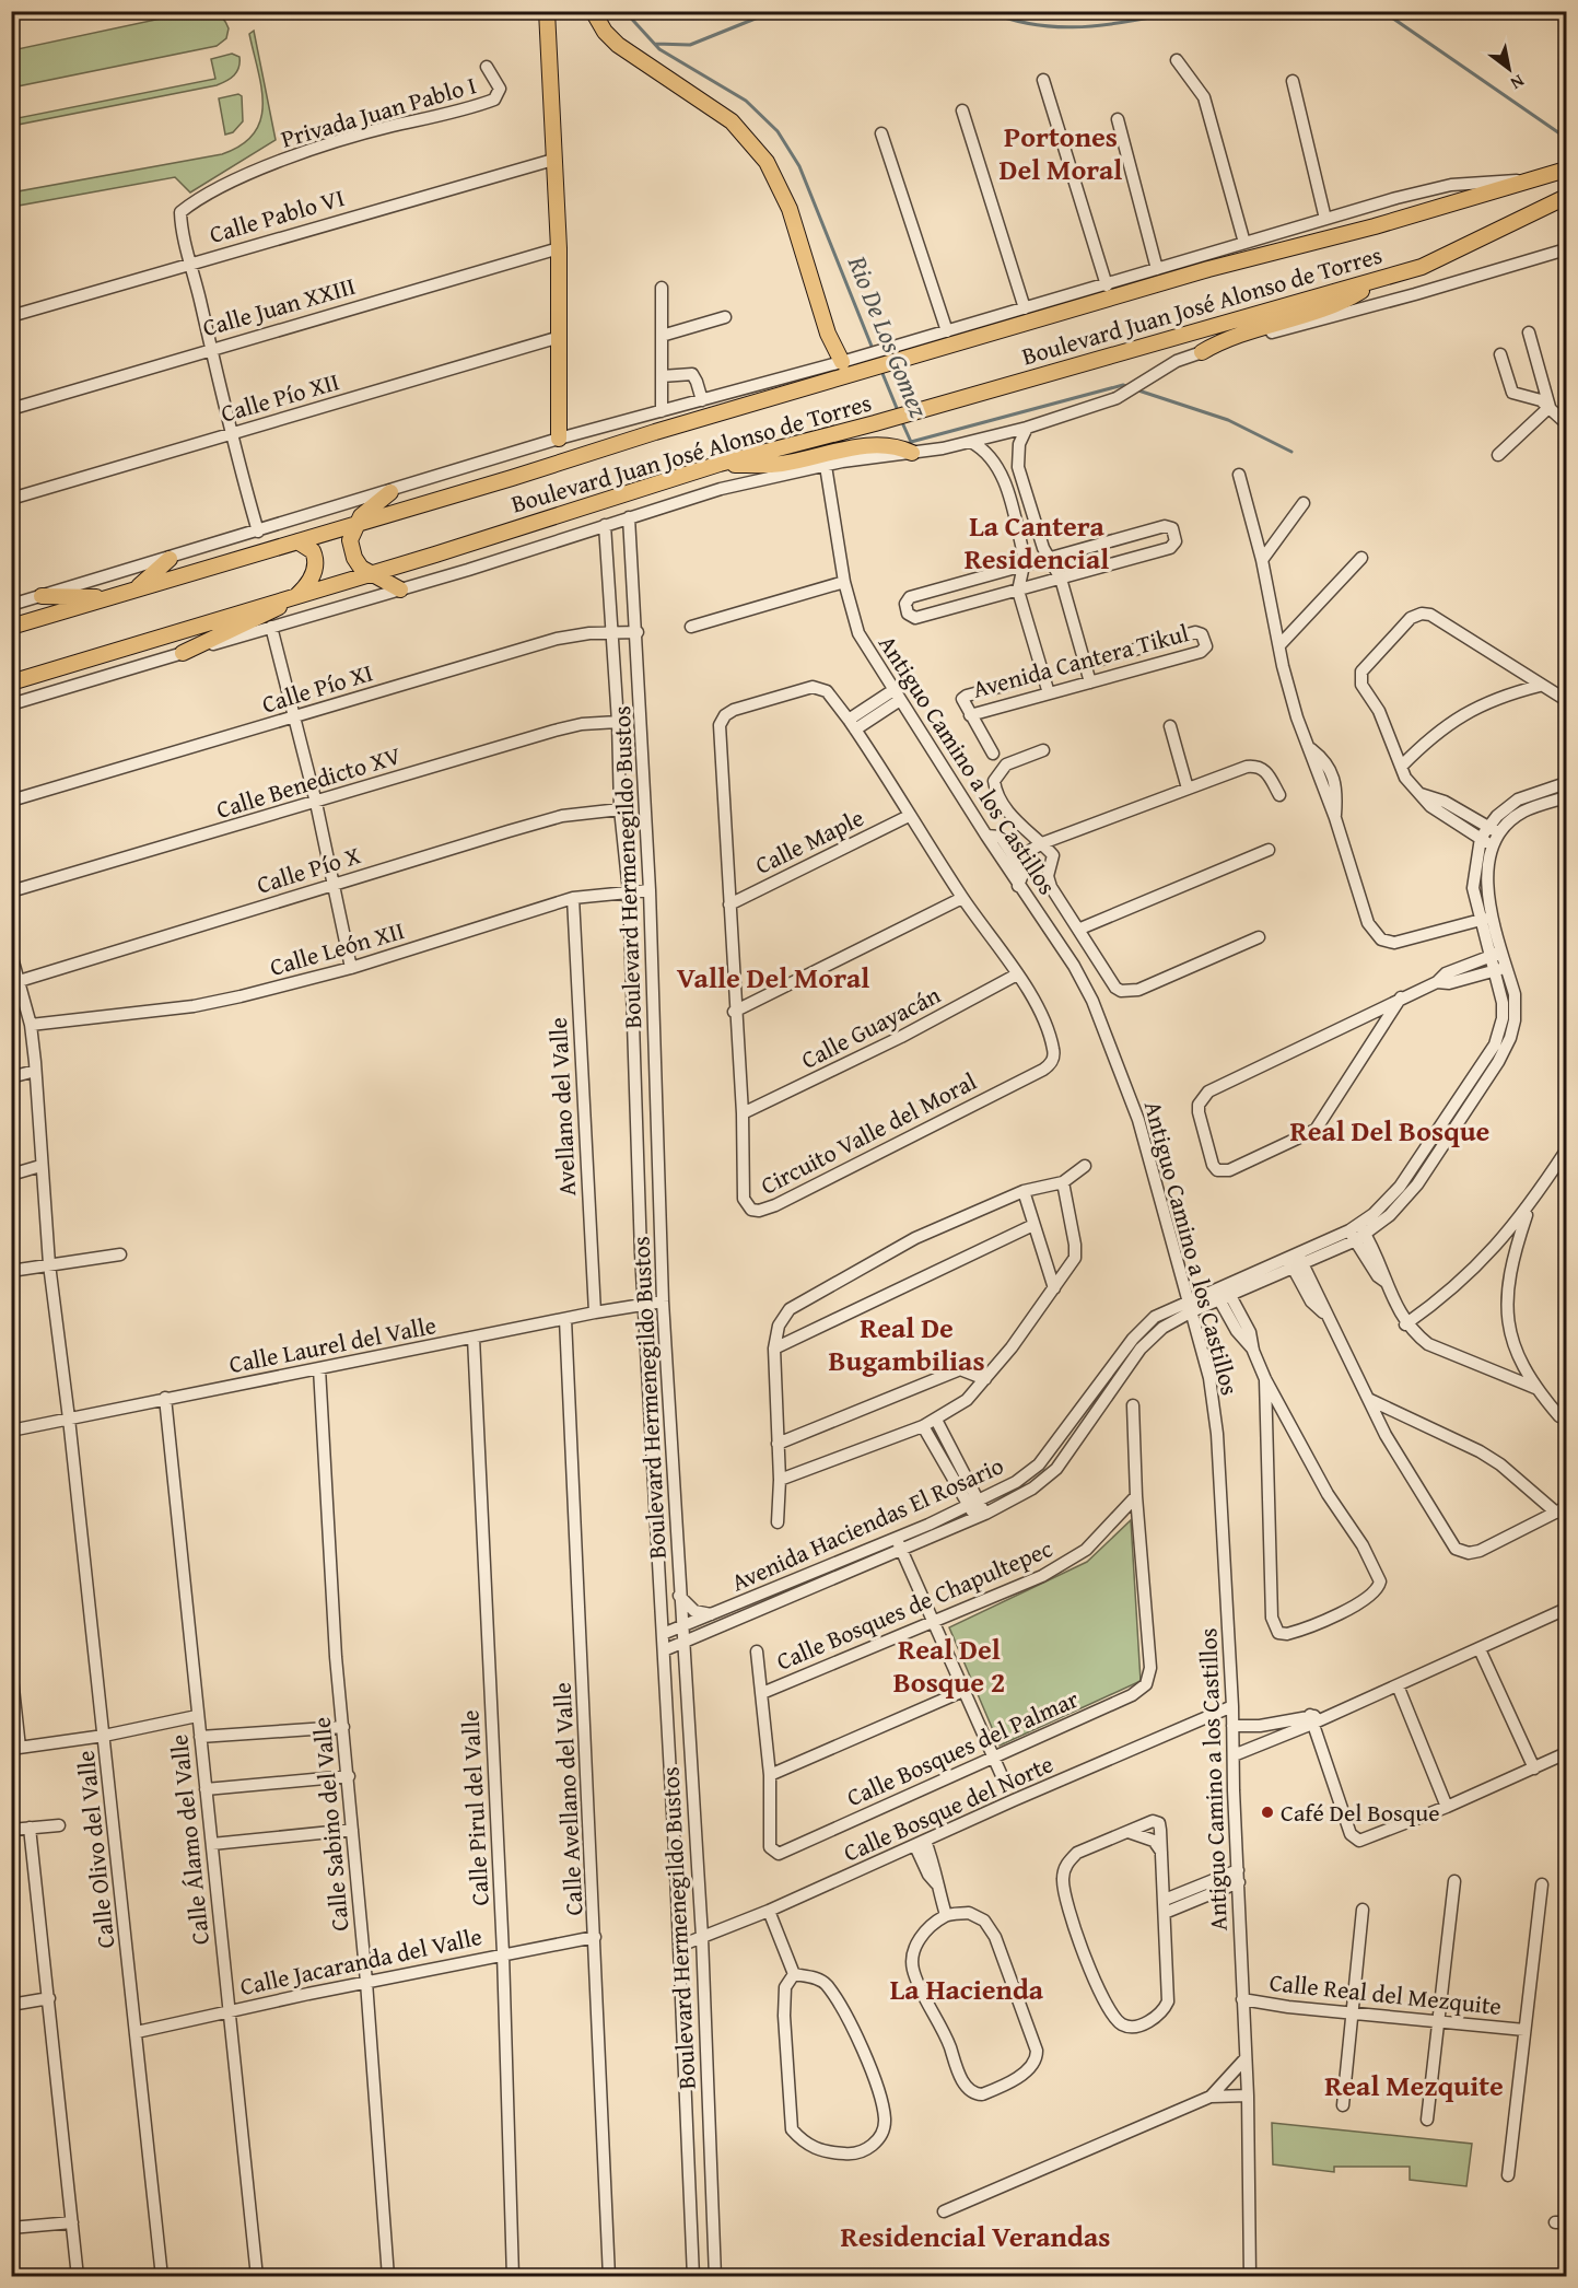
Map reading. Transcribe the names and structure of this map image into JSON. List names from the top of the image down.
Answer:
{
  "streets": {
    "main road": ["Boulevard Juan José Alonso de Torres"],
    "street": [
      "Privada Juan Pablo I",
      "Calle Pablo VI",
      "Calle Juan XXIII",
      "Calle Pío XII",
      "Avenida Cantera Tikul",
      "Calle Pío XI",
      "Antiguo Camino a los Castillos",
      "Calle Benedicto XV",
      "Calle Maple",
      "Boulevard Hermenegildo Bustos",
      "Calle Pío X",
      "Calle León XII",
      "Calle Guayacán",
      "Avellano del Valle",
      "Circuito Valle del Moral",
      "Calle Laurel del Valle",
      "Avenida Haciendas El Rosario",
      "Calle Bosques de Chapultepec",
      "Calle Bosques del Palmar",
      "Calle Avellano del Valle",
      "Calle Pirul del Valle",
      "Calle Bosque del Norte",
      "Calle Sabino del Valle",
      "Calle Álamo del Valle",
      "Calle Olivo del Valle",
      "Calle Jacaranda del Valle",
      "Calle Real del Mezquite"
    ]
  },
  "crossings": [
    ["Privada Juan Pablo I", "Calle Pablo VI"],
    ["Boulevard Juan José Alonso de Torres", "Antiguo Camino a los Castillos"],
    ["Boulevard Juan José Alonso de Torres", "Boulevard Hermenegildo Bustos"],
    ["Calle Pío XI", "Boulevard Hermenegildo Bustos"],
    ["Antiguo Camino a los Castillos", "Avenida Haciendas El Rosario"],
    ["Antiguo Camino a los Castillos", "Calle Bosque del Norte"],
    ["Antiguo Camino a los Castillos", "Calle Real del Mezquite"],
    ["Calle Benedicto XV", "Boulevard Hermenegildo Bustos"],
    ["Calle Maple", "Circuito Valle del Moral"],
    ["Boulevard Hermenegildo Bustos", "Calle Pío X"],
    ["Boulevard Hermenegildo Bustos", "Calle León XII"],
    ["Boulevard Hermenegildo Bustos", "Calle Laurel del Valle"],
    ["Boulevard Hermenegildo Bustos", "Avenida Haciendas El Rosario"],
    ["Boulevard Hermenegildo Bustos", "Calle Bosque del Norte"],
    ["Calle Pío X", "Calle Olivo del Valle"],
    ["Calle León XII", "Avellano del Valle"],
    ["Calle León XII", "Calle Olivo del Valle"],
    ["Calle Guayacán", "Circuito Valle del Moral"],
    ["Avellano del Valle", "Calle Laurel del Valle"],
    ["Calle Laurel del Valle", "Calle Avellano del Valle"],
    ["Calle Laurel del Valle", "Calle Pirul del Valle"],
    ["Calle Laurel del Valle", "Calle Sabino del Valle"],
    ["Calle Laurel del Valle", "Calle Álamo del Valle"],
    ["Calle Laurel del Valle", "Calle Olivo del Valle"],
    ["Calle Bosques de Chapultepec", "Calle Bosques del Palmar"],
    ["Calle Avellano del Valle", "Calle Jacaranda del Valle"],
    ["Calle Pirul del Valle", "Calle Jacaranda del Valle"],
    ["Calle Sabino del Valle", "Calle Jacaranda del Valle"],
    ["Calle Álamo del Valle", "Calle Jacaranda del Valle"],
    ["Calle Olivo del Valle", "Calle Jacaranda del Valle"]
  ],
  "districts": [
    "Portones Del Moral",
    "La Cantera Residencial",
    "Valle Del Moral",
    "Real Del Bosque",
    "Real De Bugambilias",
    "Real Del Bosque 2",
    "La Hacienda",
    "Real Mezquite",
    "Residencial Verandas"
  ],
  "water": ["Rio De Los Gomez"],
  "places": ["Café Del Bosque"],
  "north": "bottom right"
}
